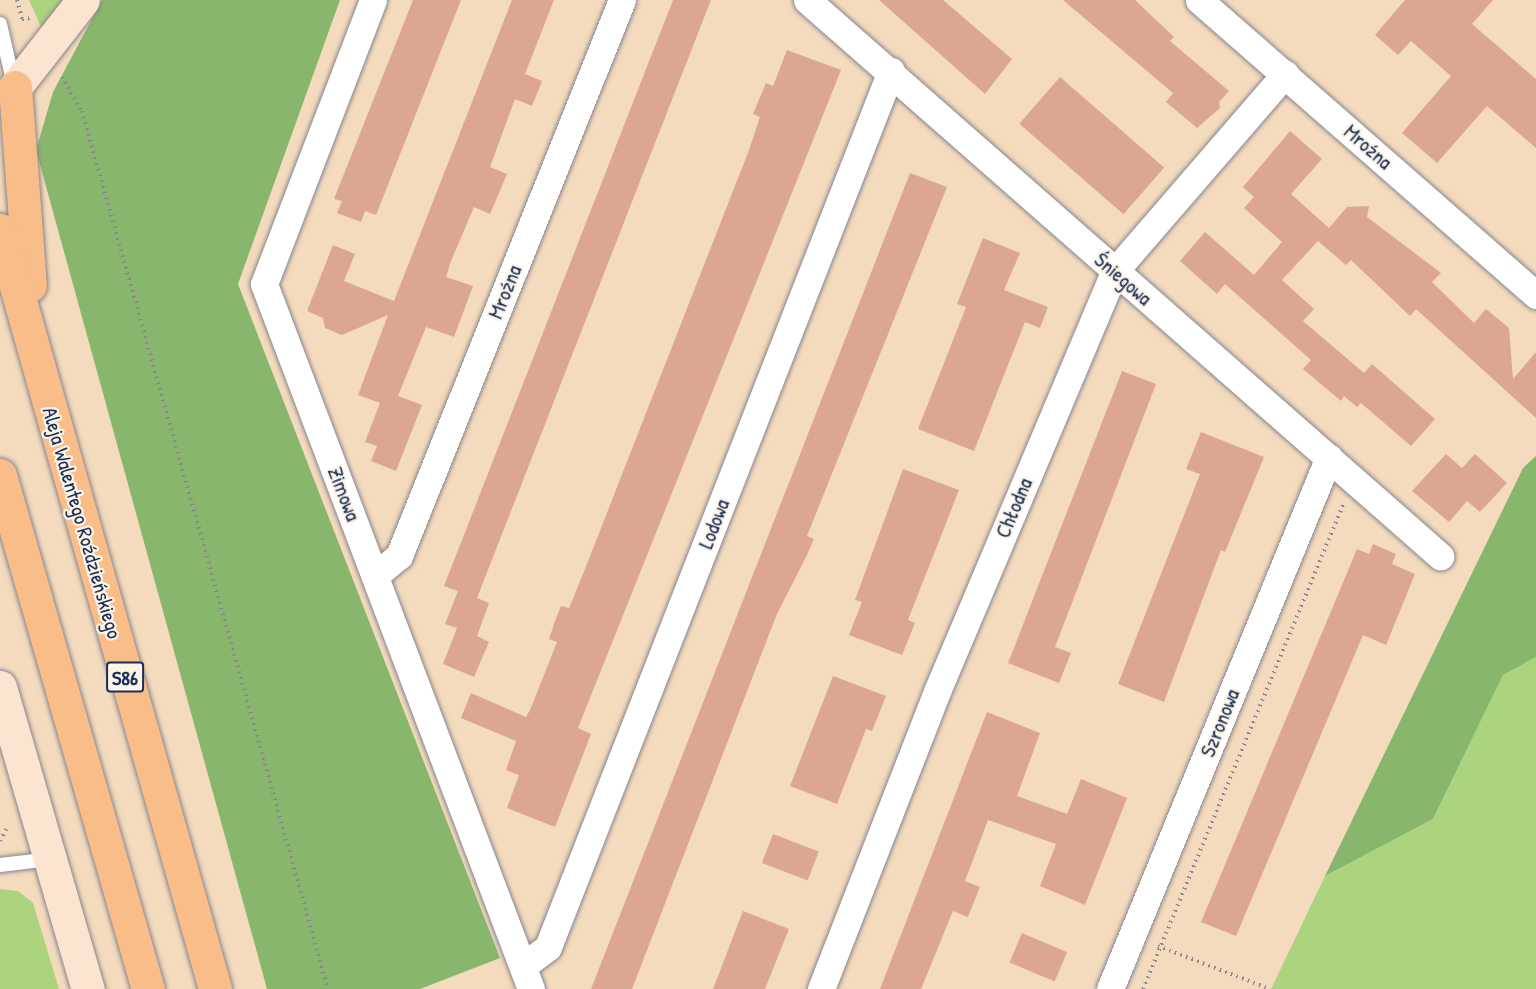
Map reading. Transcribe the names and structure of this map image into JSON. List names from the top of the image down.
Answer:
{
  "streets": {
    "highway": ["Aleja Walentego Roździeńskiego", "S86"],
    "street": [
      "Mroźna",
      "Śniegowa",
      "Zimowa",
      "Chłodna",
      "Lodowa",
      "Szronowa"
    ]
  },
  "crossings": [
    ["Mroźna", "Zimowa"],
    ["Mroźna", "Chłodna"],
    ["Śniegowa", "Chłodna"],
    ["Śniegowa", "Lodowa"],
    ["Śniegowa", "Szronowa"],
    ["Zimowa", "Lodowa"]
  ]
}
